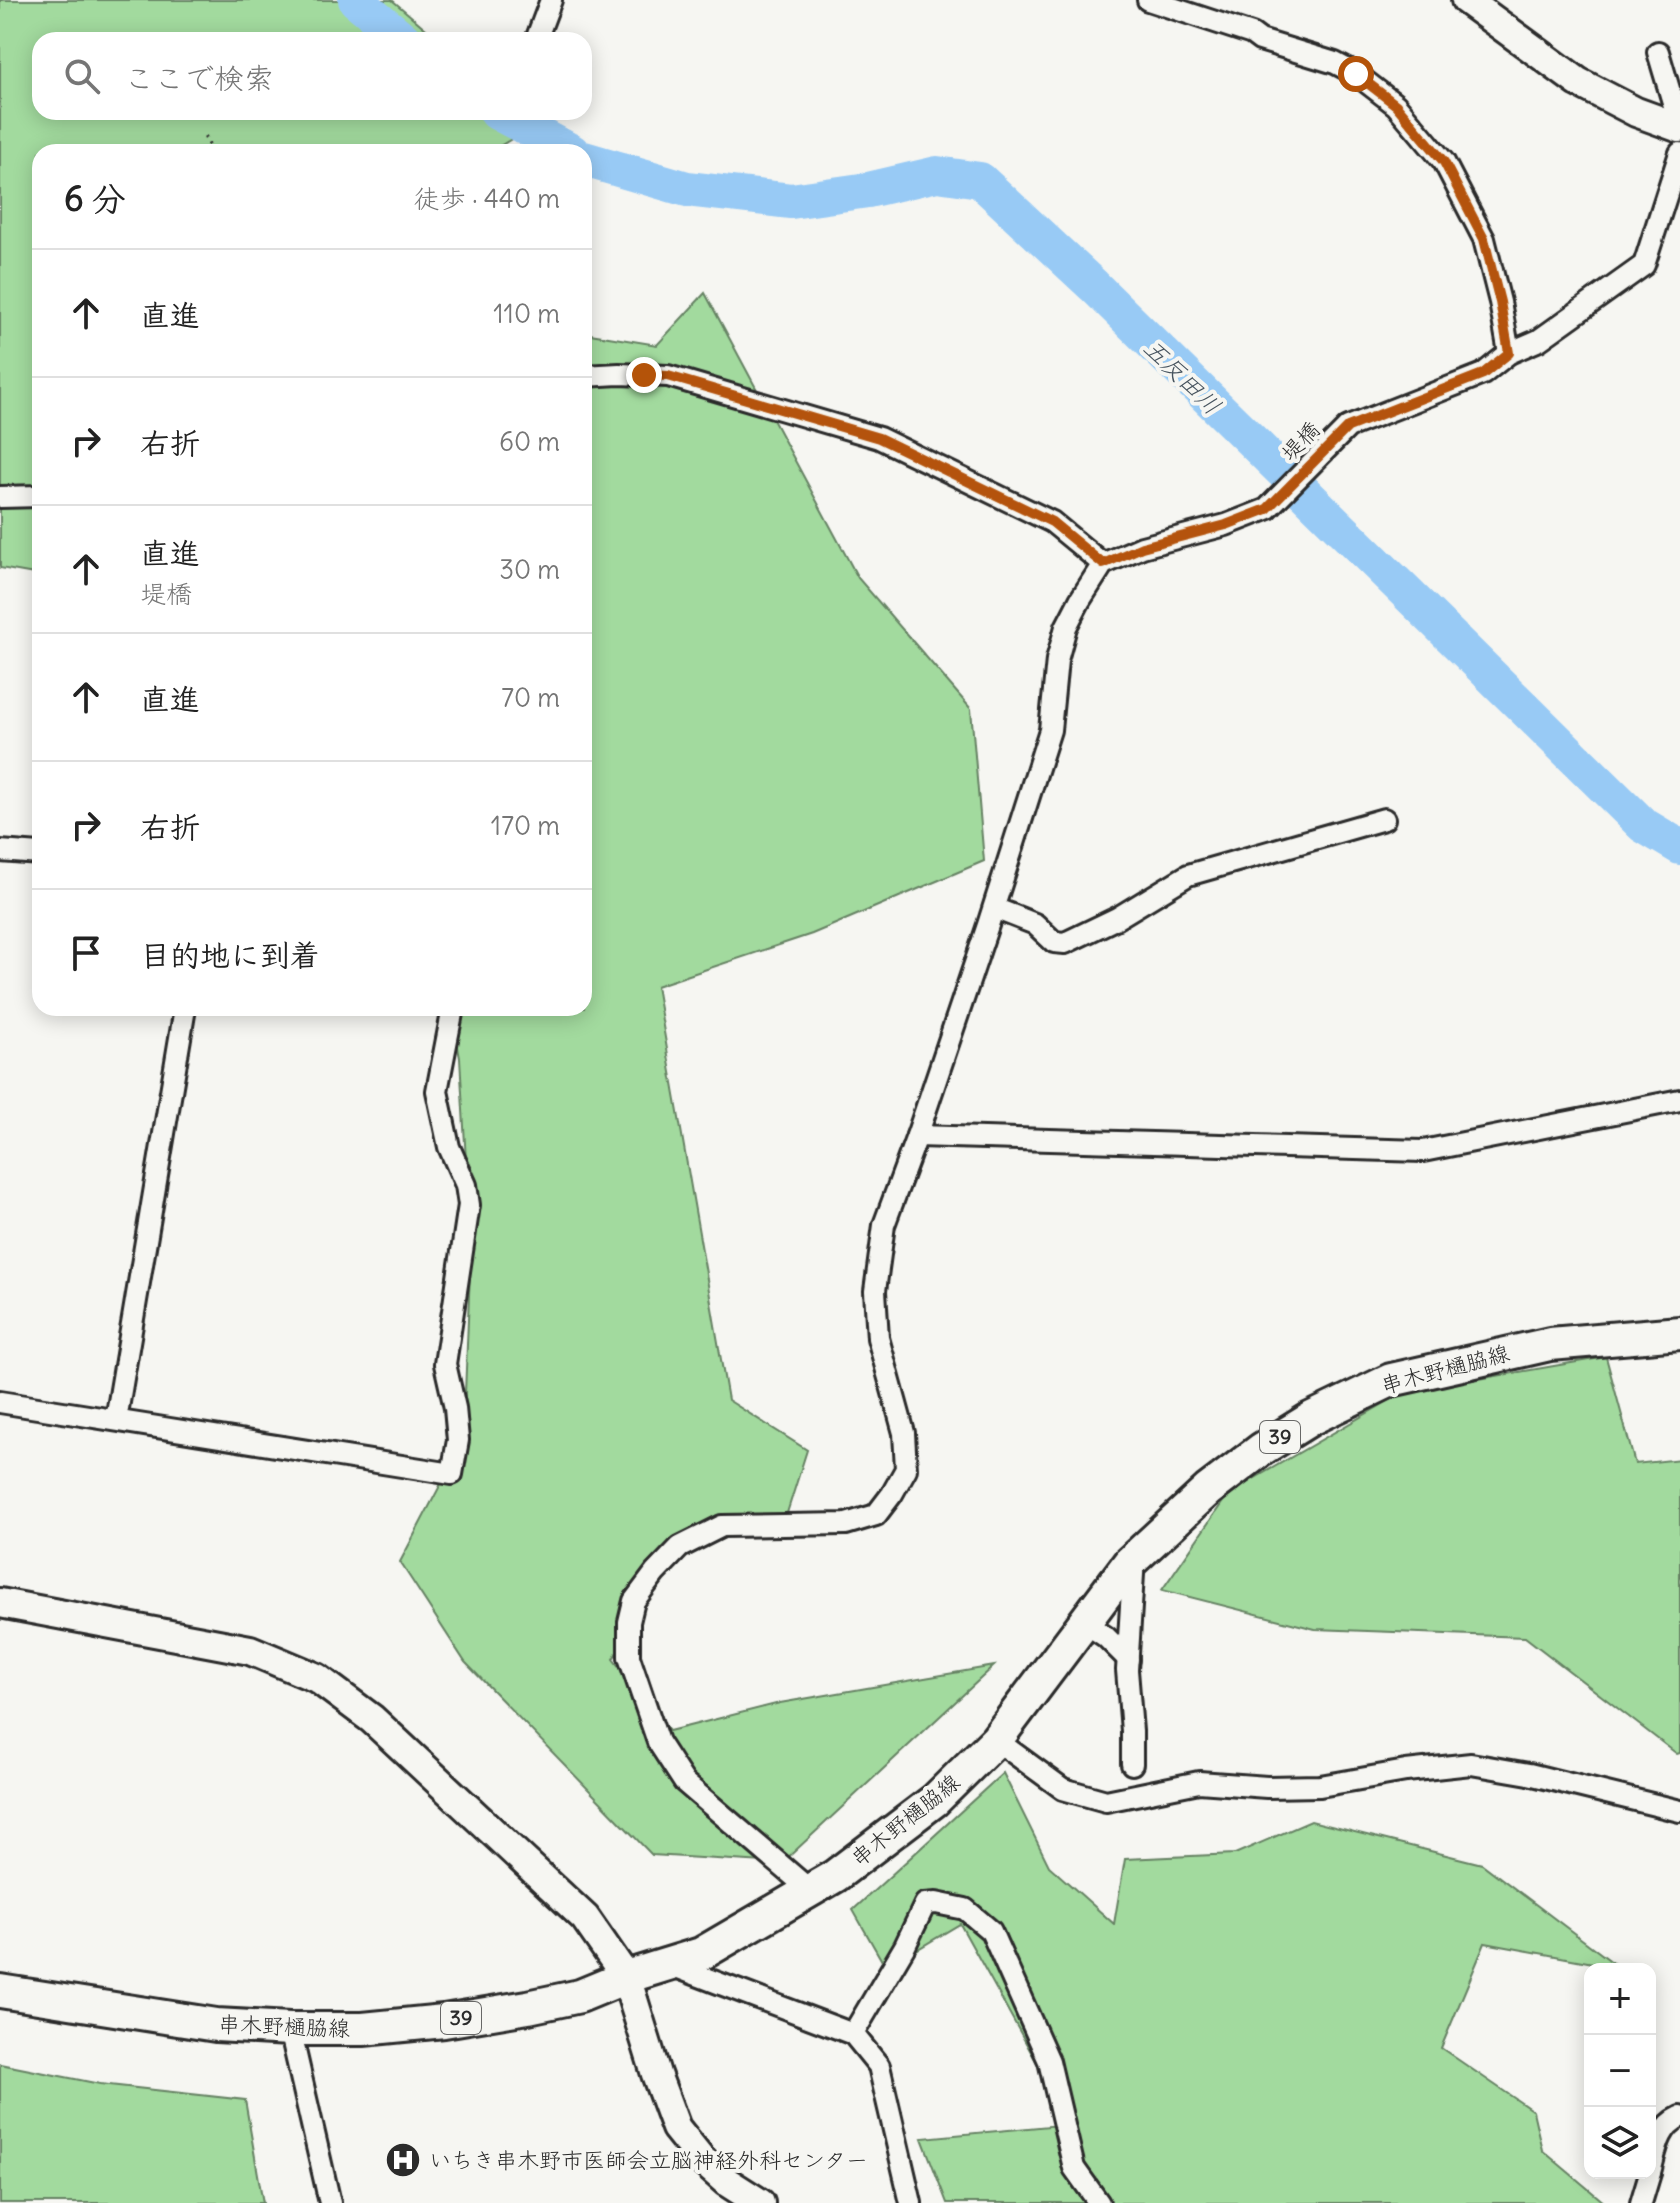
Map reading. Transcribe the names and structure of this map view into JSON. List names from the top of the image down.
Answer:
{
  "streets": {
    "main road": ["串木野樋脇線", "39"],
    "street": ["堤橋"]
  },
  "water": ["五反田川"],
  "places": {
    "hospital": ["いちき串木野市医師会立脳神経外科センター"]
  },
  "page": {
    "search": "ここで検索",
    "heading": ["6 分", "徒歩 · 440 m"],
    "list": [
      ["直進", "110 m"],
      ["右折", "60 m"],
      ["直進", "堤橋", "30 m"],
      ["直進", "70 m"],
      ["右折", "170 m"],
      "目的地に到着"
    ],
    "map_buttons": ["+", "−"]
  }
}
